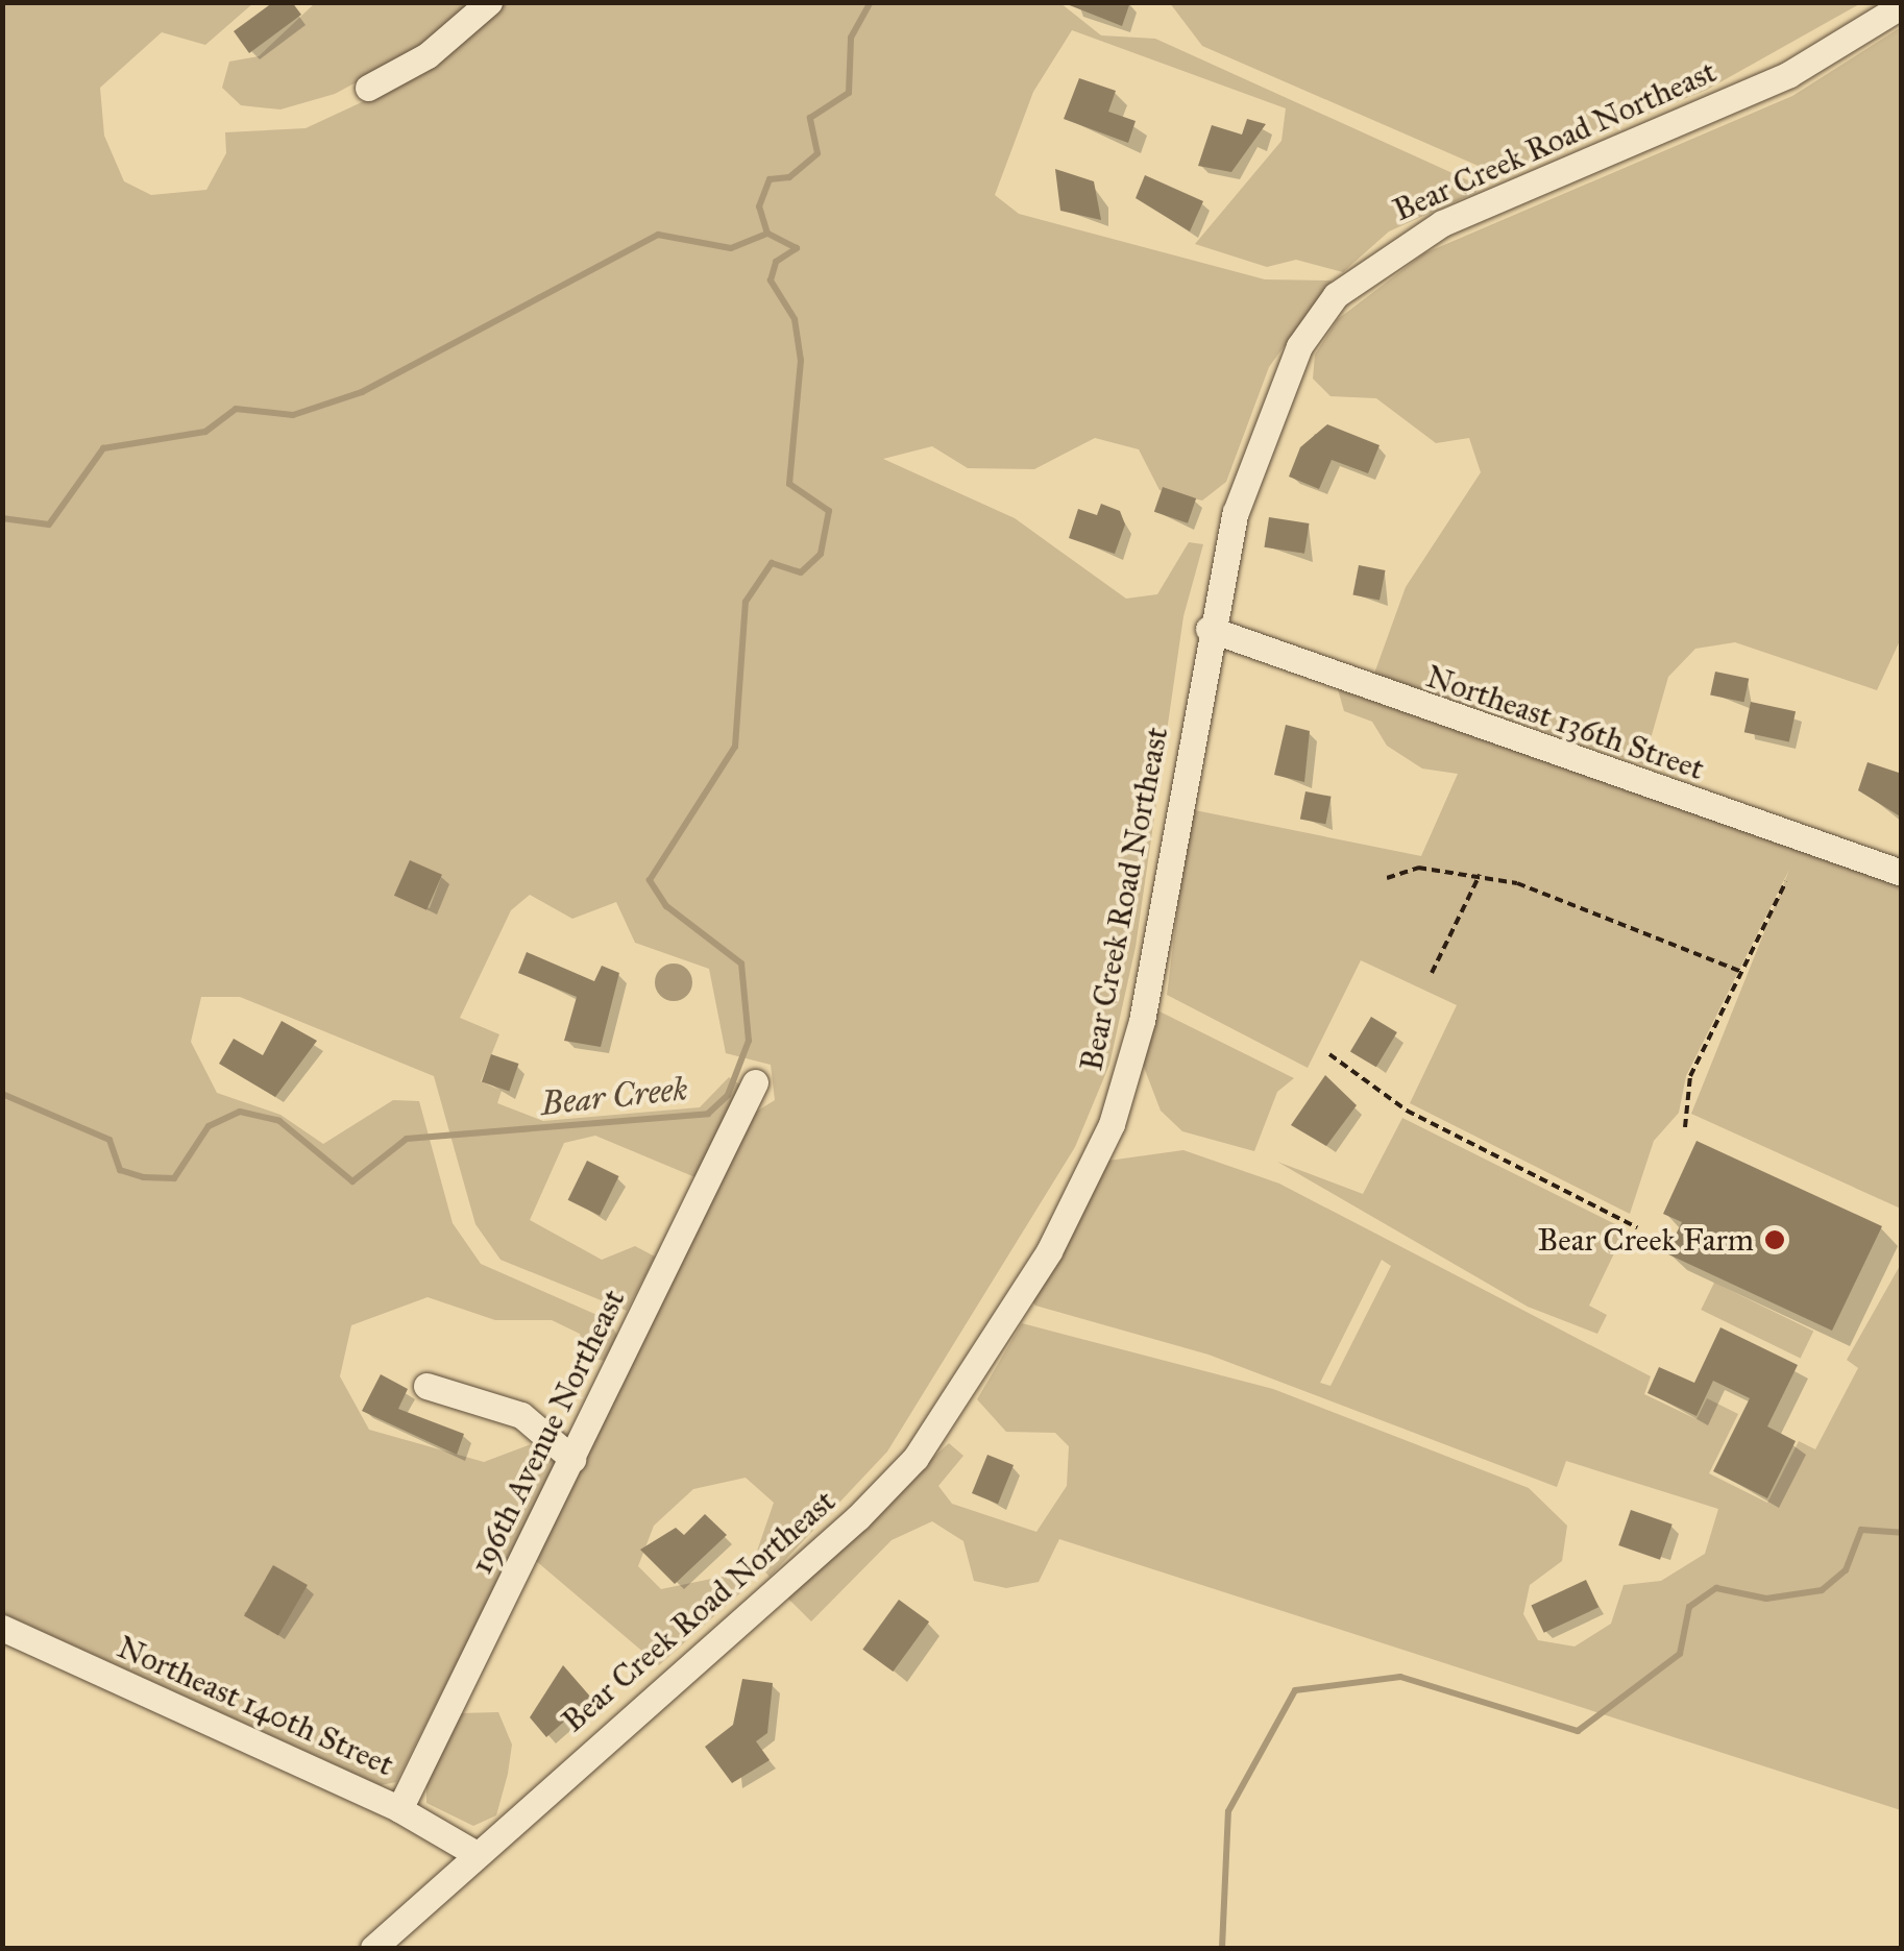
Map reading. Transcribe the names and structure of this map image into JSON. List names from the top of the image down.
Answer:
{
  "streets": {
    "street": [
      "Bear Creek Road Northeast",
      "Northeast 136th Street",
      "196th Avenue Northeast",
      "Northeast 140th Street"
    ]
  },
  "crossings": [
    ["Bear Creek Road Northeast", "Northeast 136th Street"],
    ["Bear Creek Road Northeast", "Northeast 140th Street"],
    ["196th Avenue Northeast", "Northeast 140th Street"]
  ],
  "water": ["Bear Creek"],
  "places": ["Bear Creek Farm"]
}
